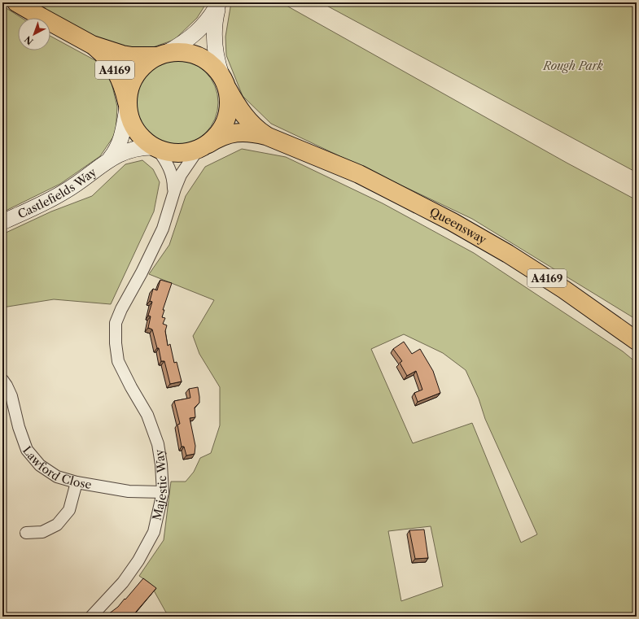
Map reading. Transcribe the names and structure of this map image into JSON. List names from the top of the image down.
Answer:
{
  "streets": {
    "main road": ["A4169", "Castlefields Way", "Queensway"],
    "street": ["Lawford Close", "Majestic Way"]
  },
  "crossings": [
    ["A4169", "Castlefields Way"],
    ["A4169", "Queensway"],
    ["A4169", "Majestic Way"],
    ["Castlefields Way", "Queensway"],
    ["Castlefields Way", "Majestic Way"],
    ["Queensway", "Majestic Way"],
    ["Lawford Close", "Majestic Way"]
  ],
  "parks": ["Rough Park"],
  "north": "bottom left"
}
